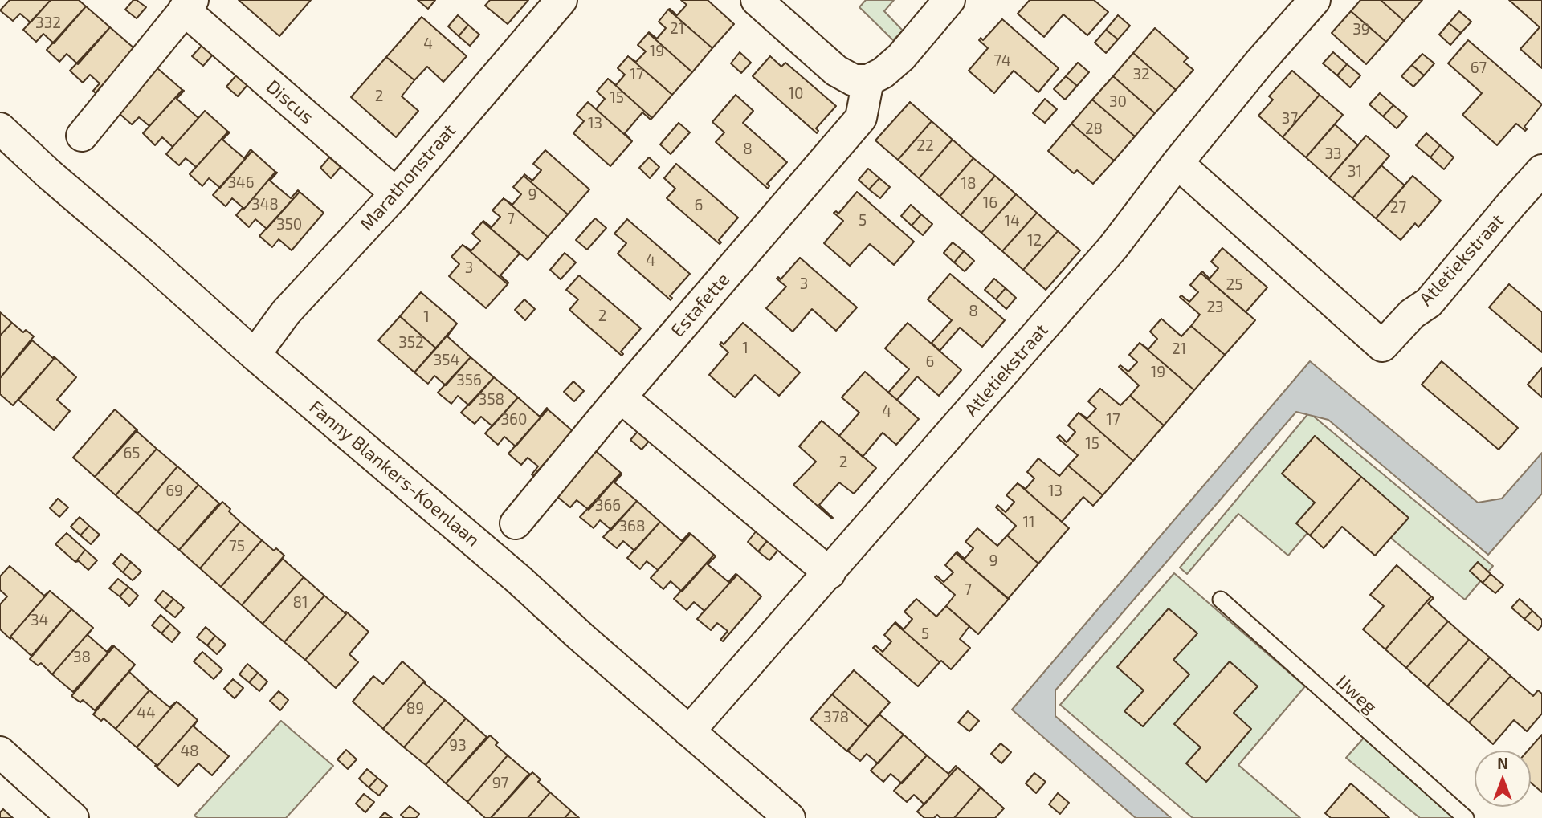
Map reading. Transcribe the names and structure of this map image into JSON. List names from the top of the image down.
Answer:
{
  "streets": {
    "street": [
      "Discus",
      "Marathonstraat",
      "Atletiekstraat",
      "Estafette",
      "Fanny Blankers-Koenlaan"
    ],
    "lane": ["IJweg"]
  },
  "crossings": [
    ["Discus", "Marathonstraat"],
    ["Marathonstraat", "Fanny Blankers-Koenlaan"],
    ["Atletiekstraat", "Fanny Blankers-Koenlaan"]
  ],
  "house_numbers": [
    "332",
    "21",
    "39",
    "4",
    "19",
    "74",
    "67",
    "17",
    "32",
    "10",
    "2",
    "15",
    "30",
    "37",
    "13",
    "28",
    "22",
    "8",
    "33",
    "31",
    "346",
    "18",
    "9",
    "16",
    "348",
    "6",
    "27",
    "7",
    "5",
    "14",
    "350",
    "12",
    "4",
    "3",
    "3",
    "25",
    "23",
    "8",
    "2",
    "1",
    "352",
    "1",
    "21",
    "354",
    "6",
    "19",
    "356",
    "358",
    "4",
    "360",
    "17",
    "15",
    "65",
    "2",
    "69",
    "13",
    "366",
    "11",
    "368",
    "75",
    "9",
    "7",
    "81",
    "34",
    "5",
    "38",
    "89",
    "44",
    "378",
    "93",
    "48",
    "97"
  ],
  "north": "top"
}
